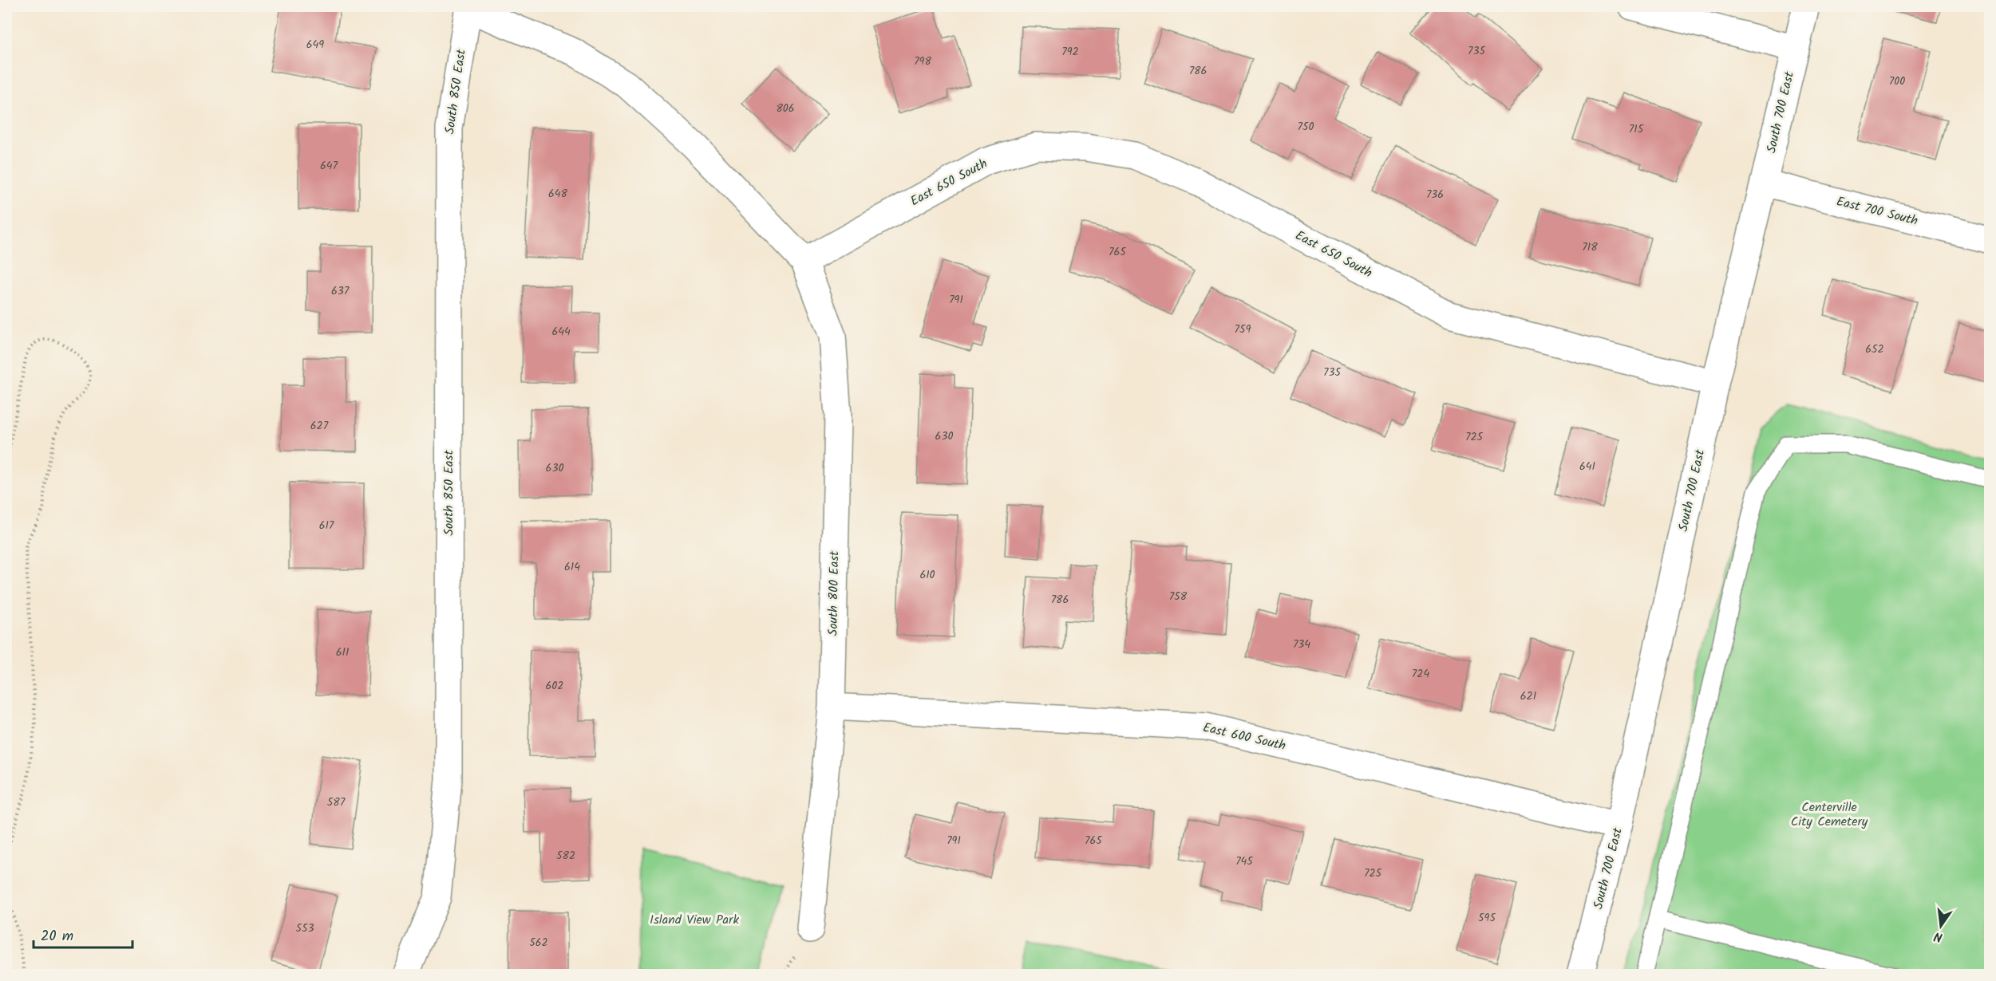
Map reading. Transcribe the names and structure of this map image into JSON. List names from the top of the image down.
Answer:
{
  "streets": {
    "street": [
      "South 850 East",
      "South 700 East",
      "East 650 South",
      "East 700 South",
      "South 800 East",
      "East 600 South"
    ]
  },
  "crossings": [
    ["South 700 East", "East 650 South"],
    ["South 700 East", "East 700 South"],
    ["South 700 East", "East 600 South"],
    ["East 650 South", "South 800 East"],
    ["South 800 East", "East 600 South"]
  ],
  "parks": ["Centerville City Cemetery", "Island View Park"],
  "house_numbers": [
    "649",
    "735",
    "792",
    "798",
    "786",
    "700",
    "806",
    "750",
    "715",
    "647",
    "648",
    "736",
    "718",
    "765",
    "637",
    "791",
    "759",
    "644",
    "652",
    "735",
    "627",
    "630",
    "725",
    "641",
    "630",
    "617",
    "614",
    "610",
    "758",
    "786",
    "734",
    "611",
    "724",
    "602",
    "621",
    "587",
    "791",
    "765",
    "582",
    "745",
    "725",
    "595",
    "553",
    "562"
  ],
  "scale_bar": "20 m",
  "north": "bottom"
}
